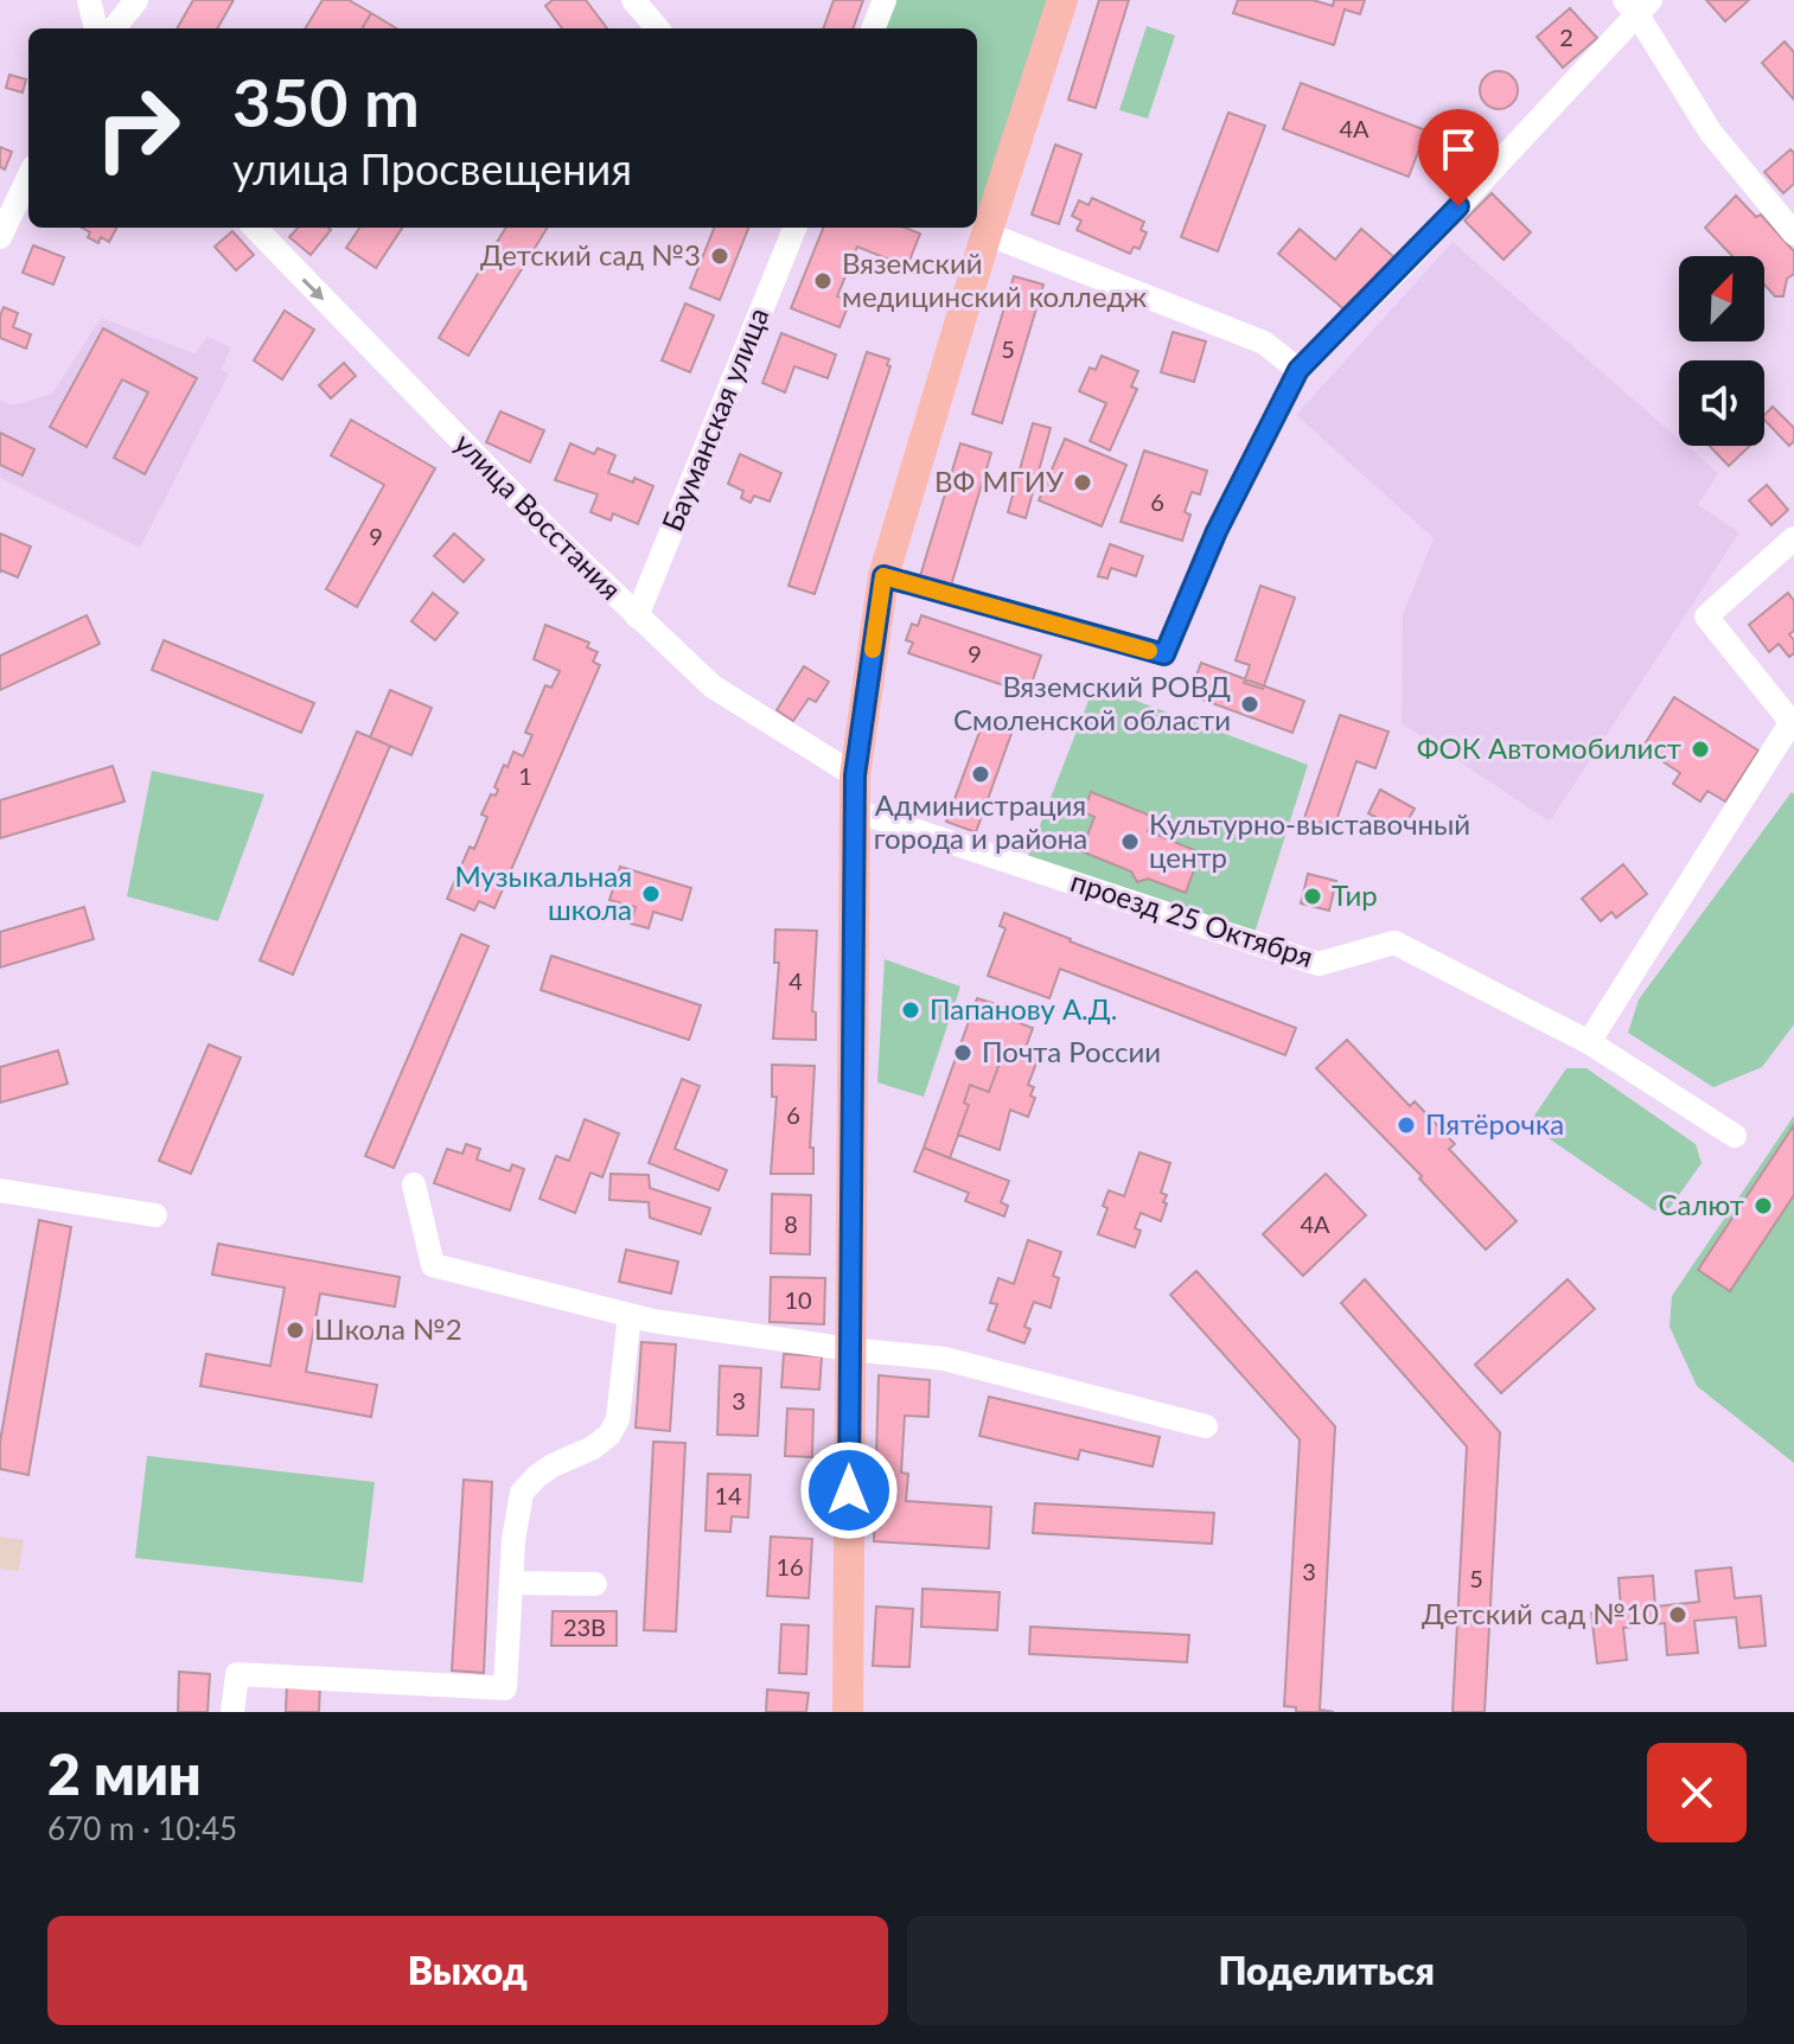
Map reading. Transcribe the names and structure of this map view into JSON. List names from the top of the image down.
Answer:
{
  "streets": {
    "street": ["Бауманская улица", "улица Восстания", "проезд 25 Октября"]
  },
  "crossings": [
    ["Бауманская улица", "улица Восстания"]
  ],
  "one_way": ["улица Восстания"],
  "places": [
    "Детский сад №3",
    "Вяземский медицинский колледж",
    "ВФ МГИУ",
    "Вяземский РОВД Смоленской области",
    "ФОК Автомобилист",
    "Администрация города и района",
    "Культурно-выставочный центр",
    "Музыкальная школа",
    "Тир",
    "Папанову А.Д.",
    "Почта России",
    "Пятёрочка",
    "Салют",
    "Школа №2",
    "Детский сад №10"
  ],
  "house_numbers": [
    "2",
    "4А",
    "5",
    "6",
    "9",
    "9",
    "1",
    "4",
    "6",
    "8",
    "4А",
    "10",
    "3",
    "14",
    "16",
    "3",
    "5",
    "23В"
  ],
  "north": "top right",
  "page": {
    "turn": ["350 m", "улица Просвещения"],
    "heading": ["2 мин", "670 m · 10:45"],
    "buttons": ["Выход", "Поделиться"]
  }
}
